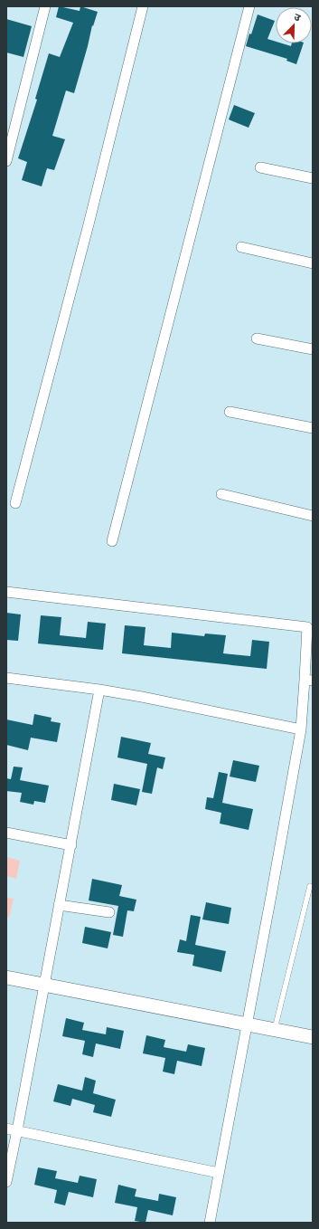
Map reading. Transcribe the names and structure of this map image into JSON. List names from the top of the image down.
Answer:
{
  "north": "top right"
}
